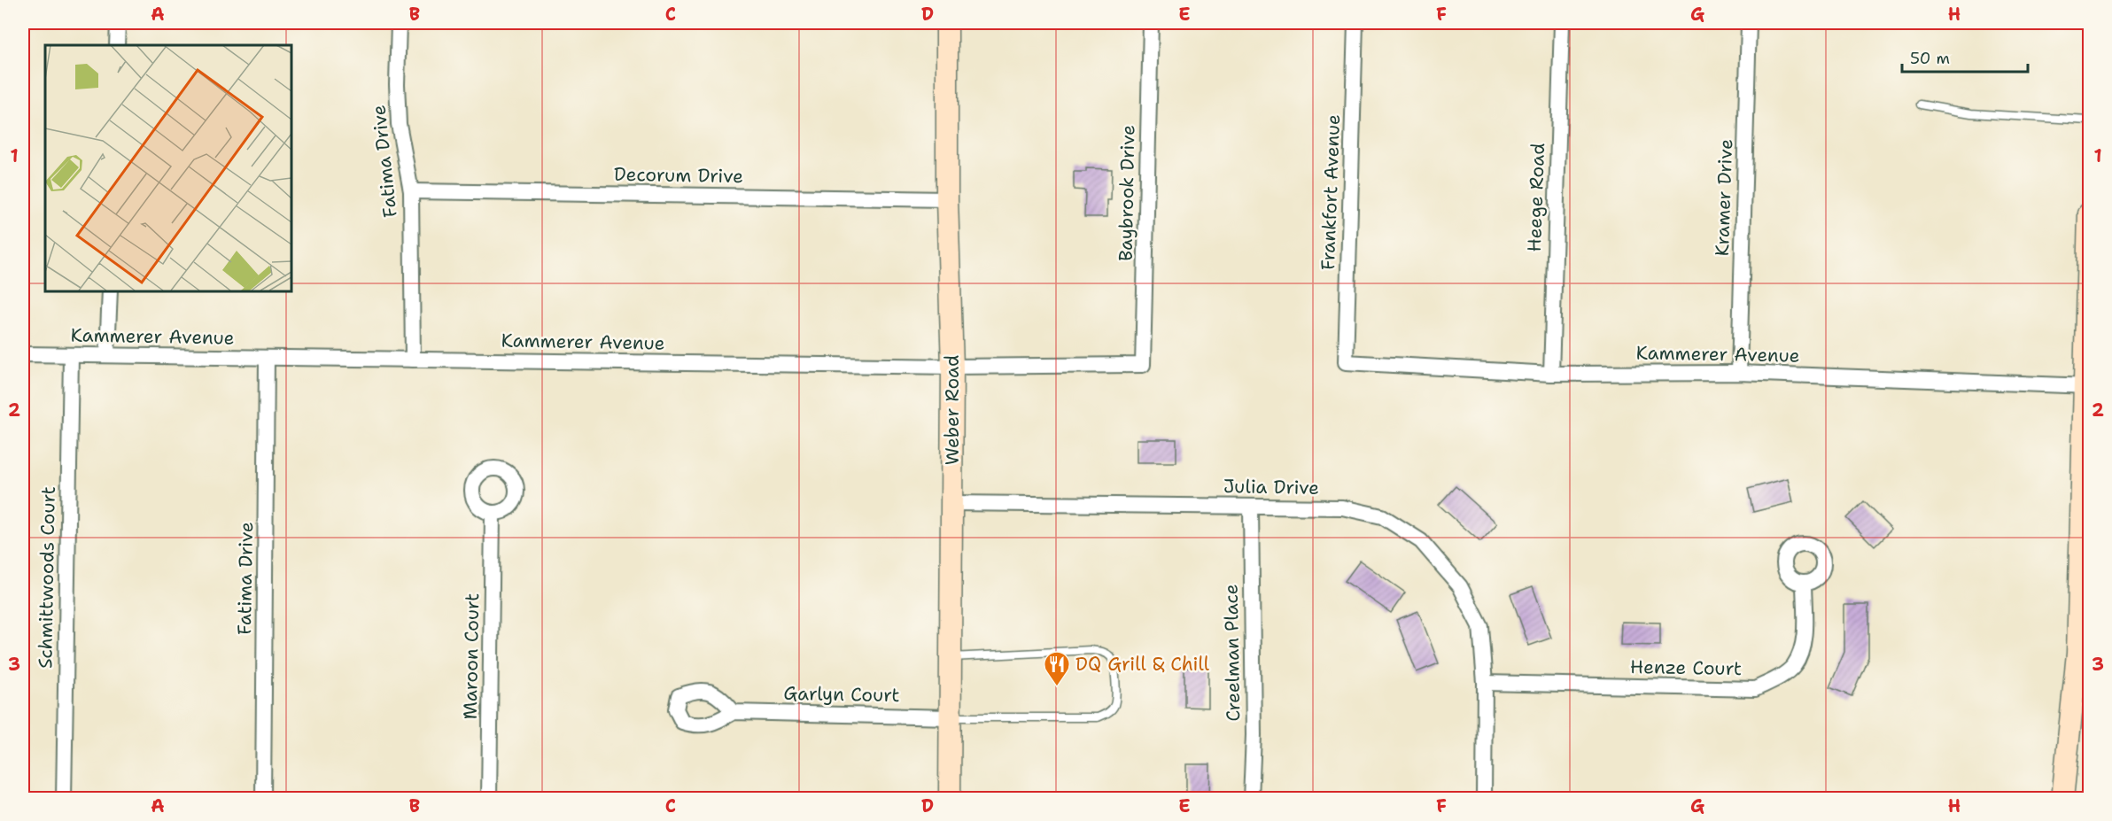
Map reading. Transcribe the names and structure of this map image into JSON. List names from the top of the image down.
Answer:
{
  "streets": {
    "main road": ["Weber Road"],
    "street": [
      "Fatima Drive",
      "Decorum Drive",
      "Frankfort Avenue",
      "Baybrook Drive",
      "Heege Road",
      "Kramer Drive",
      "Kammerer Avenue",
      "Julia Drive",
      "Schmittwoods Court",
      "Creelman Place",
      "Maroon Court",
      "Henze Court",
      "Garlyn Court"
    ]
  },
  "crossings": [
    ["Fatima Drive", "Decorum Drive"],
    ["Fatima Drive", "Kammerer Avenue"],
    ["Decorum Drive", "Weber Road"],
    ["Frankfort Avenue", "Kammerer Avenue"],
    ["Baybrook Drive", "Kammerer Avenue"],
    ["Heege Road", "Kammerer Avenue"],
    ["Kramer Drive", "Kammerer Avenue"],
    ["Kammerer Avenue", "Weber Road"],
    ["Kammerer Avenue", "Schmittwoods Court"],
    ["Weber Road", "Julia Drive"],
    ["Weber Road", "Garlyn Court"],
    ["Julia Drive", "Creelman Place"],
    ["Julia Drive", "Henze Court"]
  ],
  "places": {
    "restaurant": ["DQ Grill & Chill"]
  },
  "scale_bar": "50 m",
  "grid": {
    "columns": [
      "A",
      "B",
      "C",
      "D",
      "E",
      "F",
      "G",
      "H"
    ],
    "rows": ["1", "2", "3"]
  }
}
